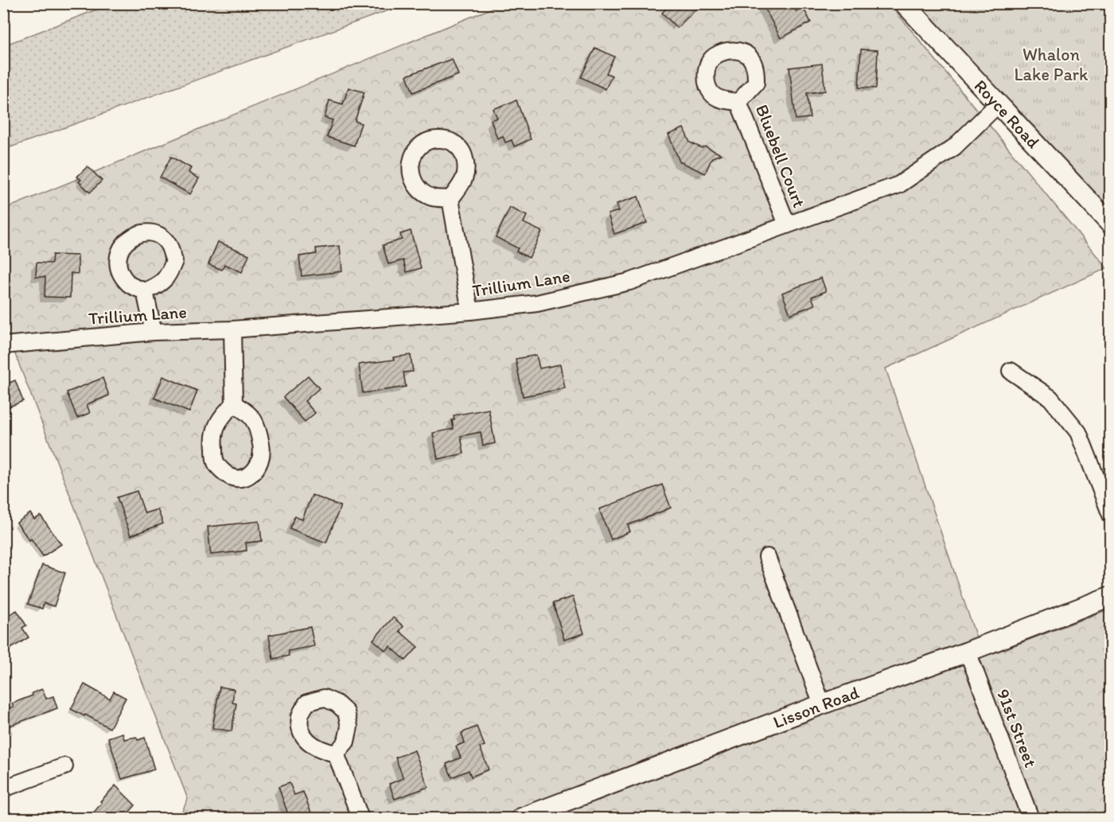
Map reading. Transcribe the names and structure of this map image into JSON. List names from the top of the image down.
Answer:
{
  "streets": {
    "street": [
      "Royce Road",
      "Bluebell Court",
      "Trillium Lane",
      "Lisson Road",
      "91st Street"
    ]
  },
  "crossings": [
    ["Royce Road", "Trillium Lane"],
    ["Bluebell Court", "Trillium Lane"],
    ["Lisson Road", "91st Street"]
  ],
  "parks": ["Whalon Lake Park"]
}
